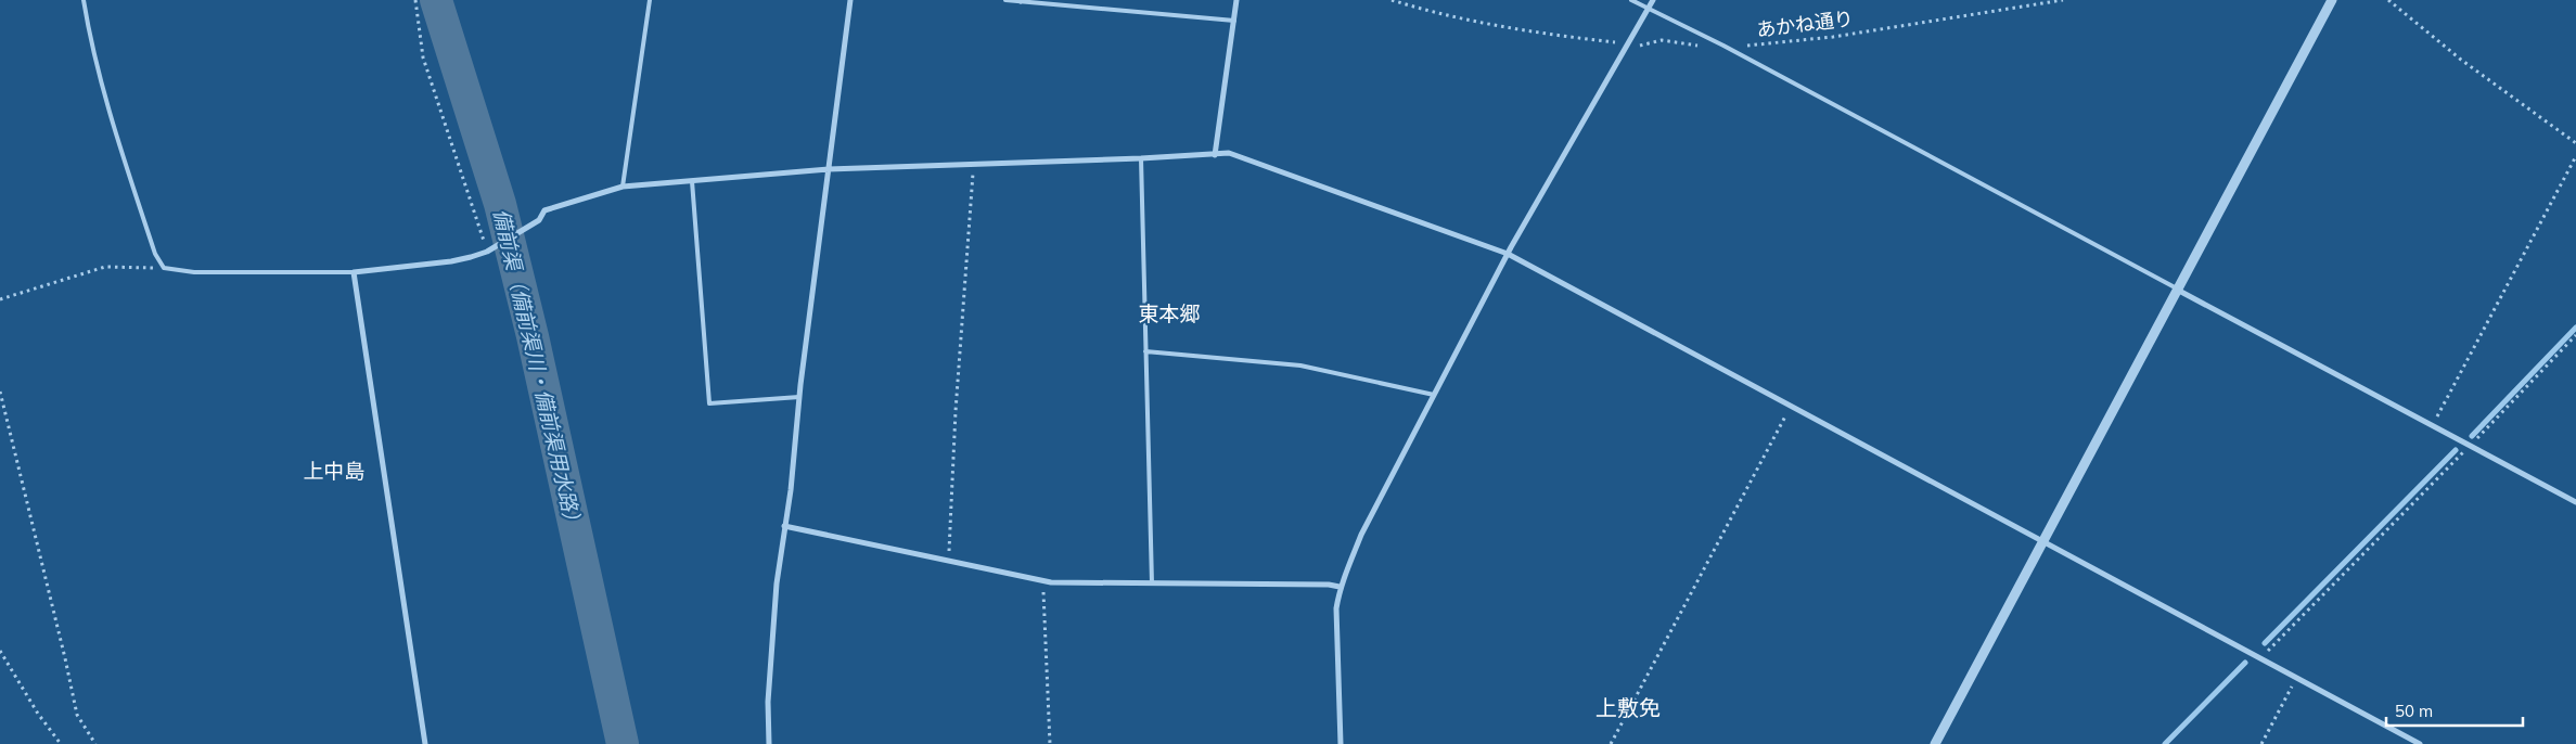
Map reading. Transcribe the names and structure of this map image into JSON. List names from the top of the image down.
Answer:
{
  "streets": {
    "path": ["あかね通り"]
  },
  "districts": ["東本郷", "上中島", "上敷免"],
  "water": ["備前渠（備前渠川・備前渠用水路）"],
  "scale_bar": "50 m"
}
